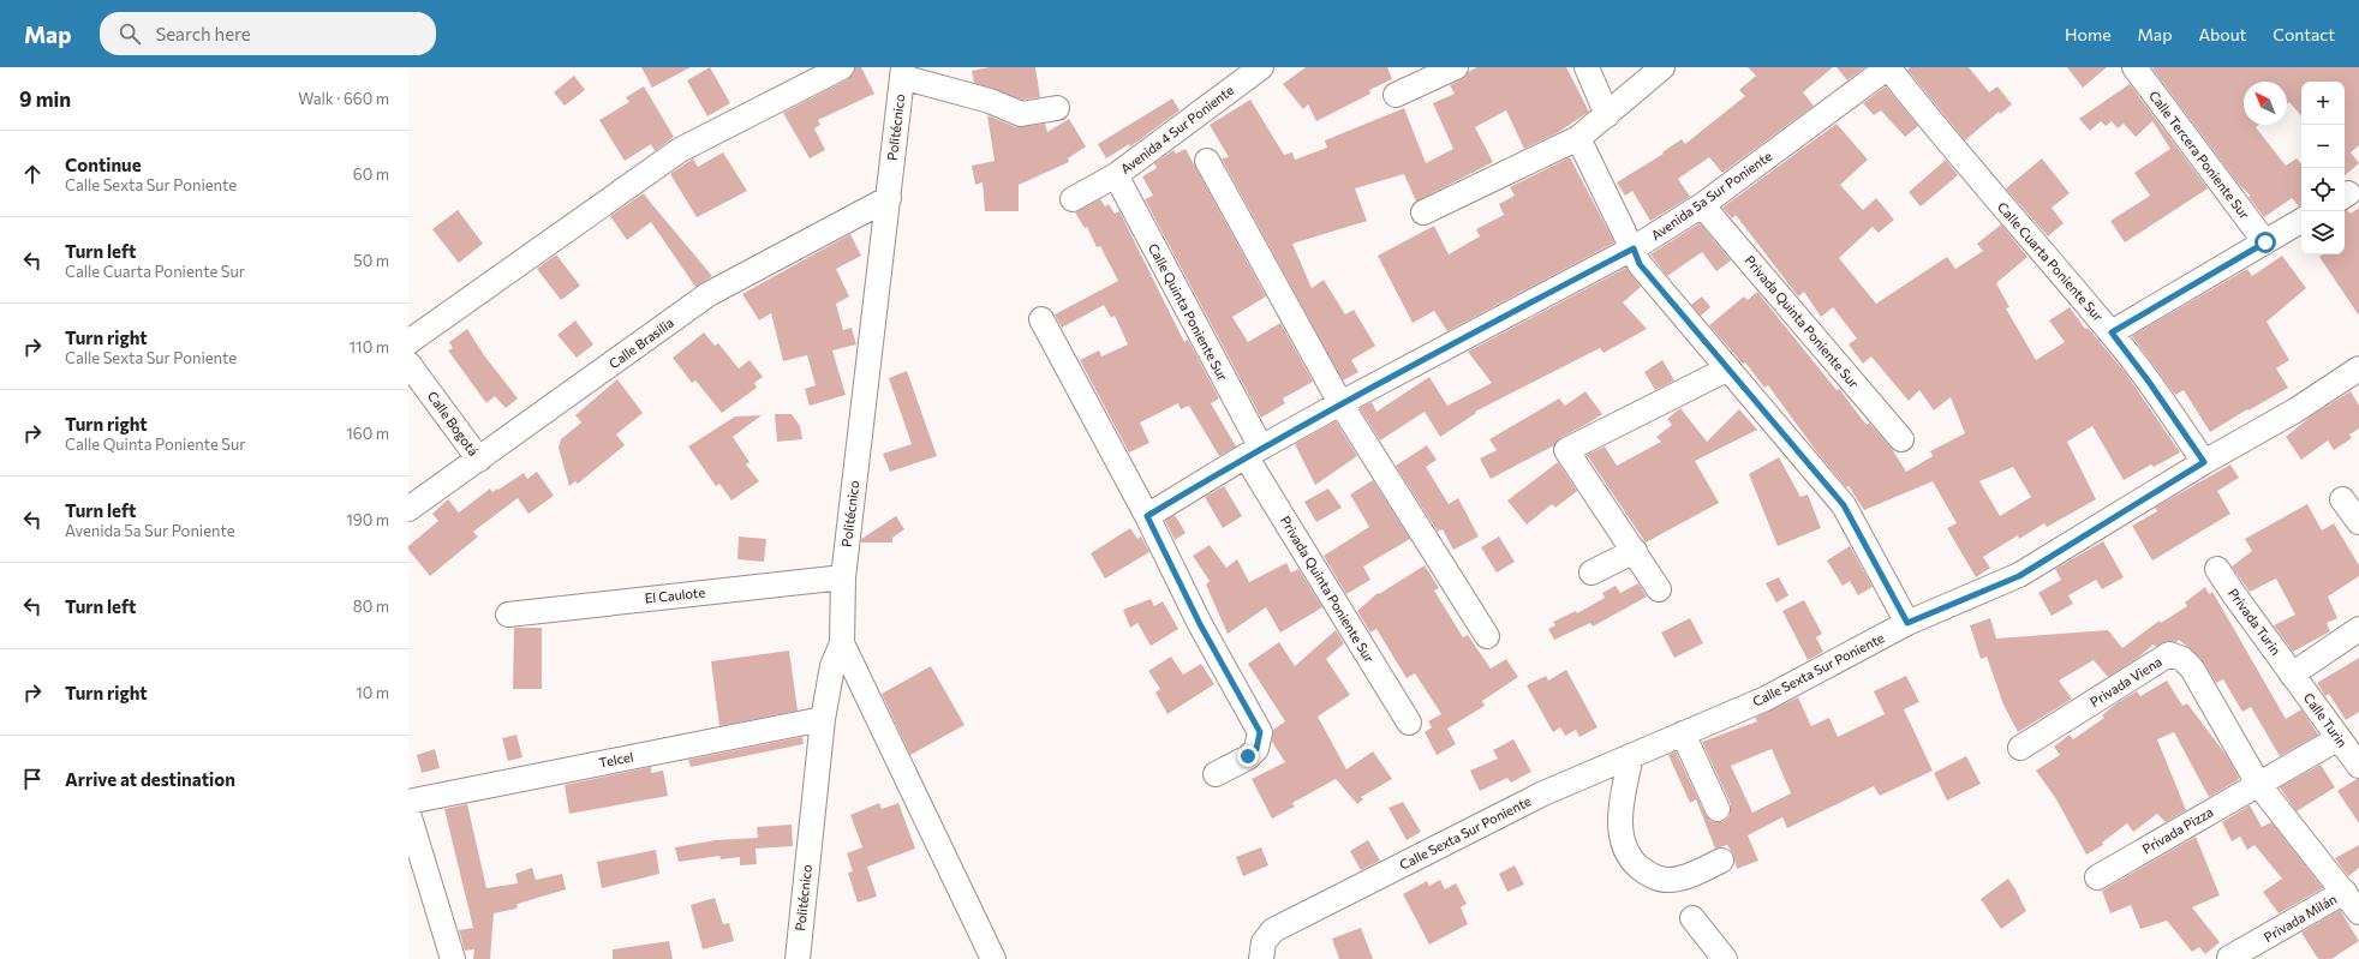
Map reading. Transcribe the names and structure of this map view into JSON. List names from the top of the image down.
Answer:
{
  "streets": {
    "street": [
      "Politécnico",
      "Avenida 4 Sur Poniente",
      "Calle Tercera Poniente Sur",
      "Avenida 5a Sur Poniente",
      "Calle Cuarta Poniente Sur",
      "Calle Quinta Poniente Sur",
      "Privada Quinta Poniente Sur",
      "Calle Brasilia",
      "Calle Bogotá",
      "El Caulote",
      "Privada Turin",
      "Calle Sexta Sur Poniente",
      "Privada Viena",
      "Calle Turin",
      "Telcel",
      "Privada Pizza",
      "Privada Milán"
    ]
  },
  "crossings": [
    ["Politécnico", "Calle Brasilia"],
    ["Politécnico", "El Caulote"],
    ["Politécnico", "Telcel"],
    ["Avenida 4 Sur Poniente", "Calle Quinta Poniente Sur"],
    ["Avenida 5a Sur Poniente", "Calle Cuarta Poniente Sur"],
    ["Avenida 5a Sur Poniente", "Calle Quinta Poniente Sur"],
    ["Avenida 5a Sur Poniente", "Privada Quinta Poniente Sur"],
    ["Calle Cuarta Poniente Sur", "Calle Sexta Sur Poniente"],
    ["Calle Quinta Poniente Sur", "Privada Quinta Poniente Sur"],
    ["Calle Brasilia", "Calle Bogotá"],
    ["Privada Turin", "Calle Turin"],
    ["Privada Viena", "Privada Pizza"],
    ["Calle Turin", "Privada Pizza"]
  ],
  "north": "top left",
  "page": {
    "header": "Map",
    "search": "Search here",
    "nav": [
      "Home",
      "Map",
      "About",
      "Contact"
    ],
    "heading": ["9 min", "Walk · 660 m"],
    "map_buttons": ["+", "−"],
    "list": [
      ["Continue", "Calle Sexta Sur Poniente", "60 m"],
      ["Turn left", "Calle Cuarta Poniente Sur", "50 m"],
      ["Turn right", "Calle Sexta Sur Poniente", "110 m"],
      ["Turn right", "Calle Quinta Poniente Sur", "160 m"],
      ["Turn left", "Avenida 5a Sur Poniente", "190 m"],
      ["Turn left", "80 m"],
      ["Turn right", "10 m"],
      "Arrive at destination"
    ]
  }
}
